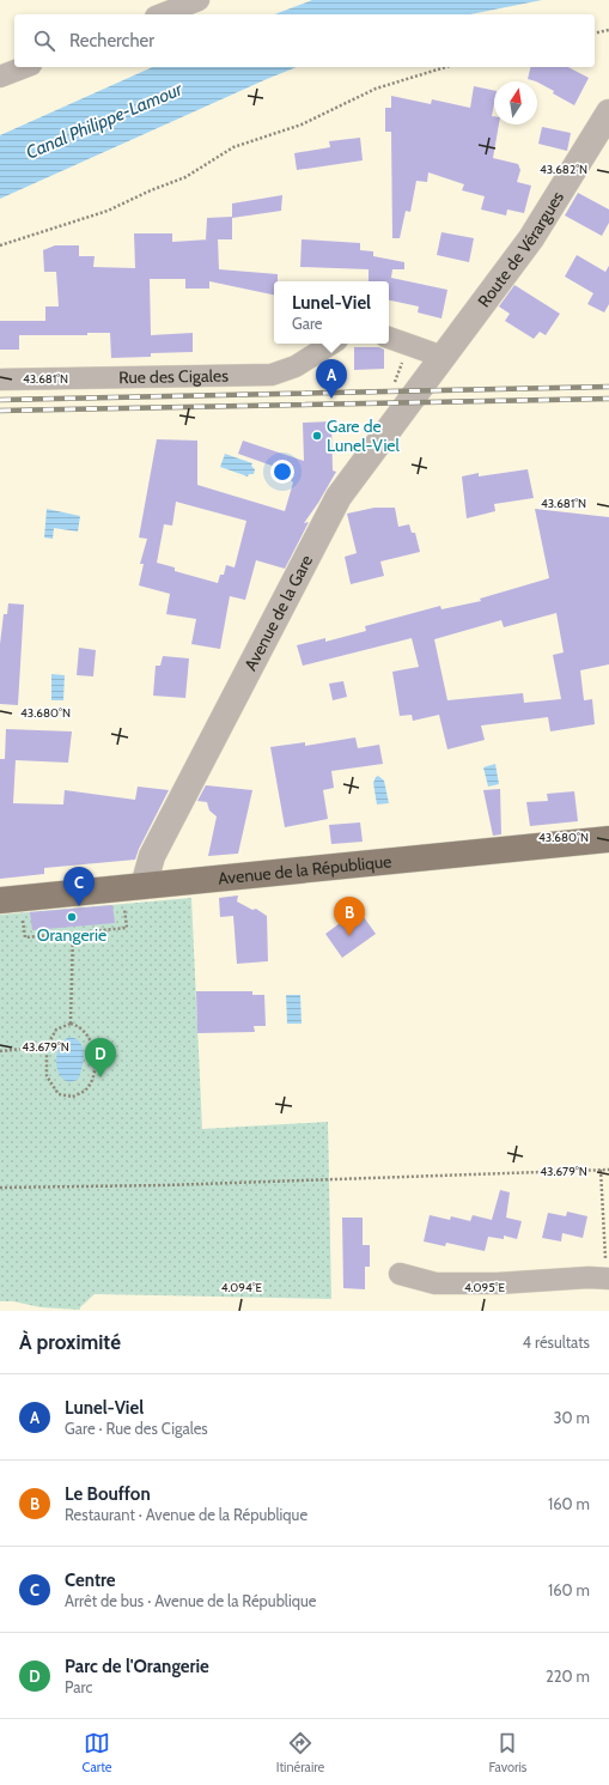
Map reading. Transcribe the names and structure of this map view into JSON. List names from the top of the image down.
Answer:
{
  "streets": {
    "main road": ["Avenue de la République"],
    "street": ["Route de Vérargues", "Rue des Cigales", "Avenue de la Gare"]
  },
  "crossings": [
    ["Route de Vérargues", "Avenue de la Gare"],
    ["Avenue de la Gare", "Avenue de la République"]
  ],
  "water": ["Canal Philippe-Lamour"],
  "places": ["Gare de Lunel-Viel", "Orangerie"],
  "north": "top",
  "page": {
    "search": "Rechercher",
    "popup": ["Lunel-Viel", "Gare"],
    "pins": [
      "A",
      "C",
      "B",
      "D"
    ],
    "heading": ["À proximité", "4 résultats"],
    "list": [
      {
        "mark": "A",
        "name": "Lunel-Viel",
        "note": "Gare · Rue des Cigales",
        "value": "30 m"
      },
      {
        "mark": "B",
        "name": "Le Bouffon",
        "note": "Restaurant · Avenue de la République",
        "value": "160 m"
      },
      {
        "mark": "C",
        "name": "Centre",
        "note": "Arrêt de bus · Avenue de la République",
        "value": "160 m"
      },
      {
        "mark": "D",
        "name": "Parc de l'Orangerie",
        "note": "Parc",
        "value": "220 m"
      }
    ],
    "nav": ["Carte", "Itinéraire", "Favoris"]
  },
  "coordinates": [
    "43.682°N",
    "43.681°N",
    "43.680°N",
    "43.679°N",
    "4.094°E",
    "4.095°E"
  ]
}
